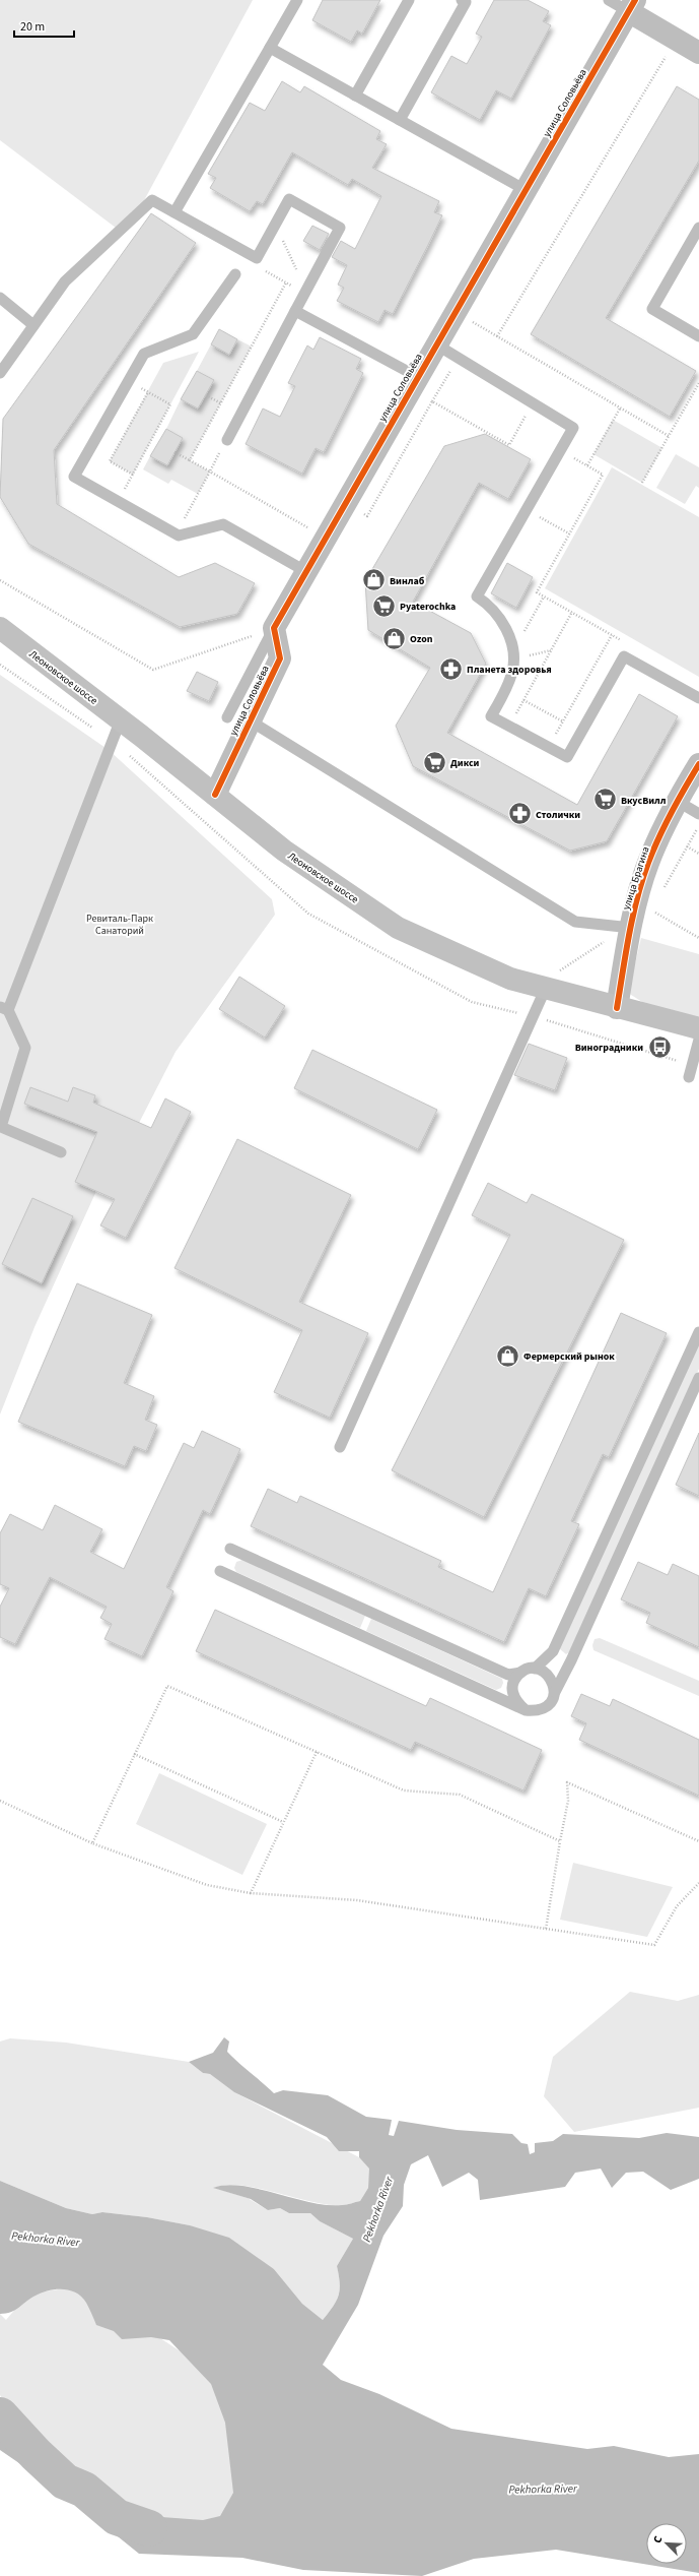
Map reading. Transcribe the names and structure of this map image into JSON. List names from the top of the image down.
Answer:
{
  "streets": {
    "main road": ["Леоновское шоссе"],
    "street": ["улица Соловьёва", "улица Брагина"]
  },
  "crossings": [
    ["улица Соловьёва", "Леоновское шоссе"],
    ["Леоновское шоссе", "улица Брагина"]
  ],
  "water": ["Pekhorka River"],
  "parks": ["Ревиталь-Парк Санаторий"],
  "places": {
    "shop": ["Винлаб", "Ozon", "Фермерский рынок"],
    "supermarket": ["Pyaterochka", "Дикси", "ВкусВилл"],
    "pharmacy": ["Планета здоровья", "Столички"],
    "bus stop": ["Виноградники"]
  },
  "scale_bar": "20 m",
  "north": "top left"
}
